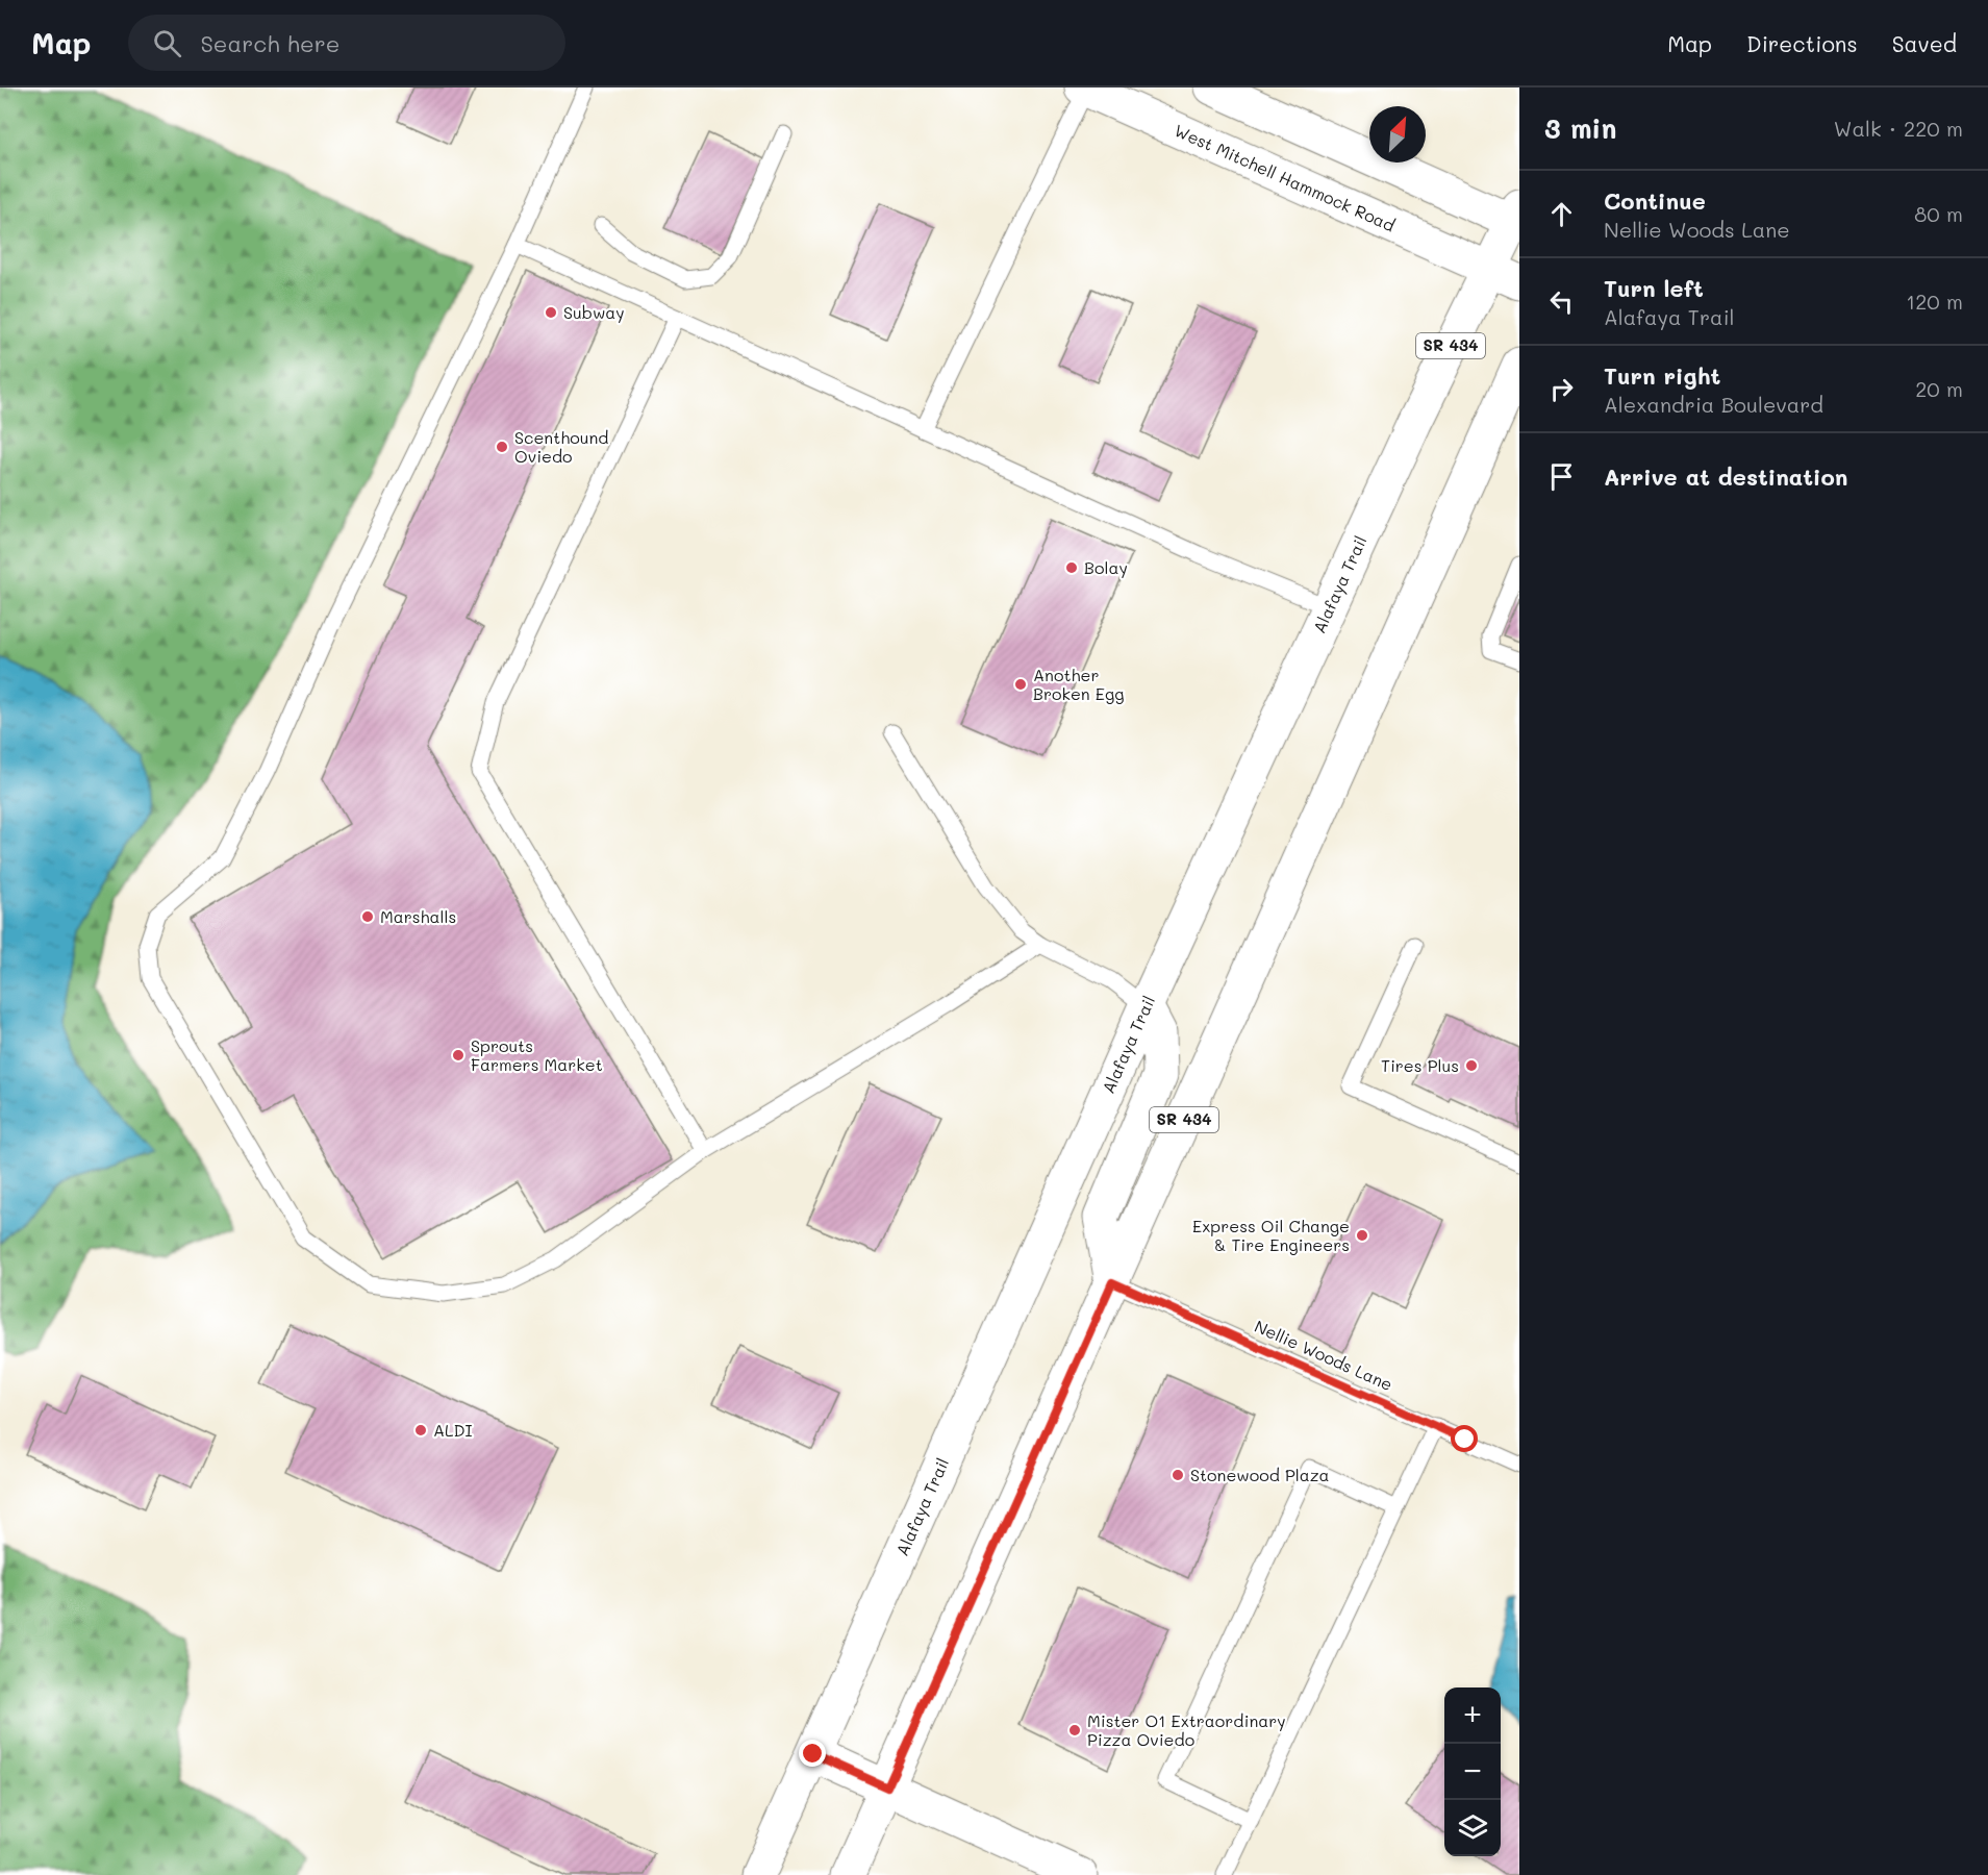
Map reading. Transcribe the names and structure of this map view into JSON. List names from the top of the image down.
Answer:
{
  "streets": {
    "main road": ["West Mitchell Hammock Road", "SR 434", "Alafaya Trail"],
    "lane": ["Nellie Woods Lane"]
  },
  "crossings": [
    ["West Mitchell Hammock Road", "Alafaya Trail"],
    ["SR 434", "Nellie Woods Lane"]
  ],
  "places": [
    "Subway",
    "Scenthound Oviedo",
    "Bolay",
    "Another Broken Egg",
    "Marshalls",
    "Sprouts Farmers Market",
    "Tires Plus",
    "Express Oil Change & Tire Engineers",
    "ALDI",
    "Stonewood Plaza",
    "Mister O1 Extraordinary Pizza Oviedo"
  ],
  "north": "top right",
  "page": {
    "header": "Map",
    "search": "Search here",
    "nav": ["Map", "Directions", "Saved"],
    "heading": ["3 min", "Walk · 220 m"],
    "list": [
      ["Continue", "Nellie Woods Lane", "80 m"],
      ["Turn left", "Alafaya Trail", "120 m"],
      ["Turn right", "Alexandria Boulevard", "20 m"],
      "Arrive at destination"
    ],
    "map_buttons": ["+", "−"]
  }
}
